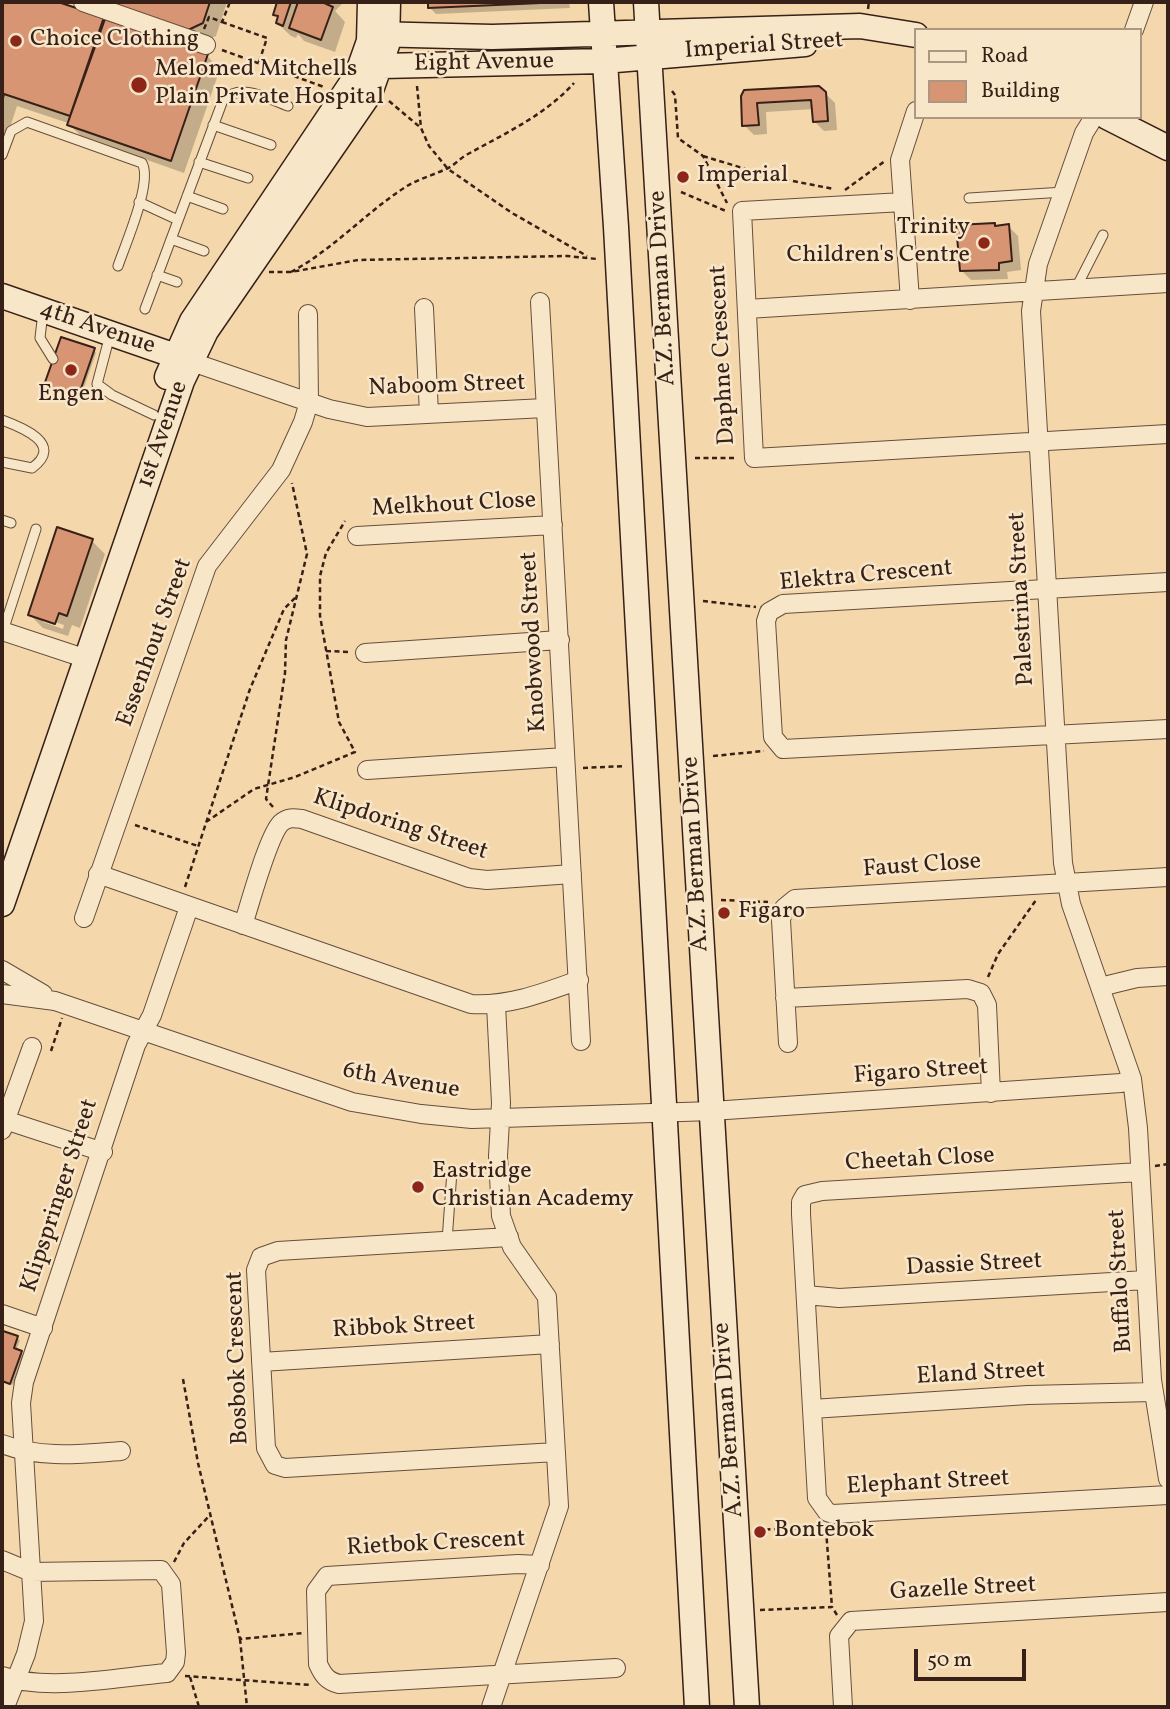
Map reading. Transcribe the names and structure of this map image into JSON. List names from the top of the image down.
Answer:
{
  "streets": {
    "main road": [
      "Imperial Street",
      "Eight Avenue",
      "A.Z. Berman Drive",
      "4th Avenue",
      "1st Avenue"
    ],
    "street": [
      "Daphne Crescent",
      "Naboom Street",
      "Melkhout Close",
      "Elektra Crescent",
      "Palestrina Street",
      "Knobwood Street",
      "Essenhout Street",
      "Klipdoring Street",
      "Faust Close",
      "Figaro Street",
      "6th Avenue",
      "Cheetah Close",
      "Klipspringer Street",
      "Dassie Street",
      "Buffalo Street",
      "Ribbok Street",
      "Bosbok Crescent",
      "Eland Street",
      "Elephant Street",
      "Rietbok Crescent",
      "Gazelle Street"
    ]
  },
  "crossings": [
    ["Imperial Street", "Eight Avenue"],
    ["Imperial Street", "A.Z. Berman Drive"],
    ["Eight Avenue", "A.Z. Berman Drive"],
    ["Eight Avenue", "1st Avenue"],
    ["A.Z. Berman Drive", "Figaro Street"],
    ["A.Z. Berman Drive", "6th Avenue"],
    ["4th Avenue", "Naboom Street"],
    ["4th Avenue", "1st Avenue"],
    ["Daphne Crescent", "Palestrina Street"],
    ["Naboom Street", "1st Avenue"],
    ["Naboom Street", "Knobwood Street"],
    ["Naboom Street", "Essenhout Street"],
    ["Melkhout Close", "Knobwood Street"],
    ["Elektra Crescent", "Palestrina Street"],
    ["Palestrina Street", "Faust Close"],
    ["Palestrina Street", "Figaro Street"],
    ["Palestrina Street", "Buffalo Street"],
    ["Knobwood Street", "Klipdoring Street"],
    ["Figaro Street", "6th Avenue"],
    ["Figaro Street", "Buffalo Street"],
    ["6th Avenue", "Klipspringer Street"],
    ["Cheetah Close", "Dassie Street"],
    ["Cheetah Close", "Buffalo Street"],
    ["Cheetah Close", "Elephant Street"],
    ["Dassie Street", "Buffalo Street"],
    ["Dassie Street", "Elephant Street"],
    ["Buffalo Street", "Eland Street"],
    ["Ribbok Street", "Bosbok Crescent"],
    ["Eland Street", "Elephant Street"]
  ],
  "places": [
    "Choice Clothing",
    "Melomed Mitchells Plain Private Hospital",
    "Imperial",
    "Trinity Children's Centre",
    "Engen",
    "Figaro",
    "Eastridge Christian Academy",
    "Bontebok"
  ],
  "legend": ["Road", "Building"],
  "scale_bar": "50 m"
}
